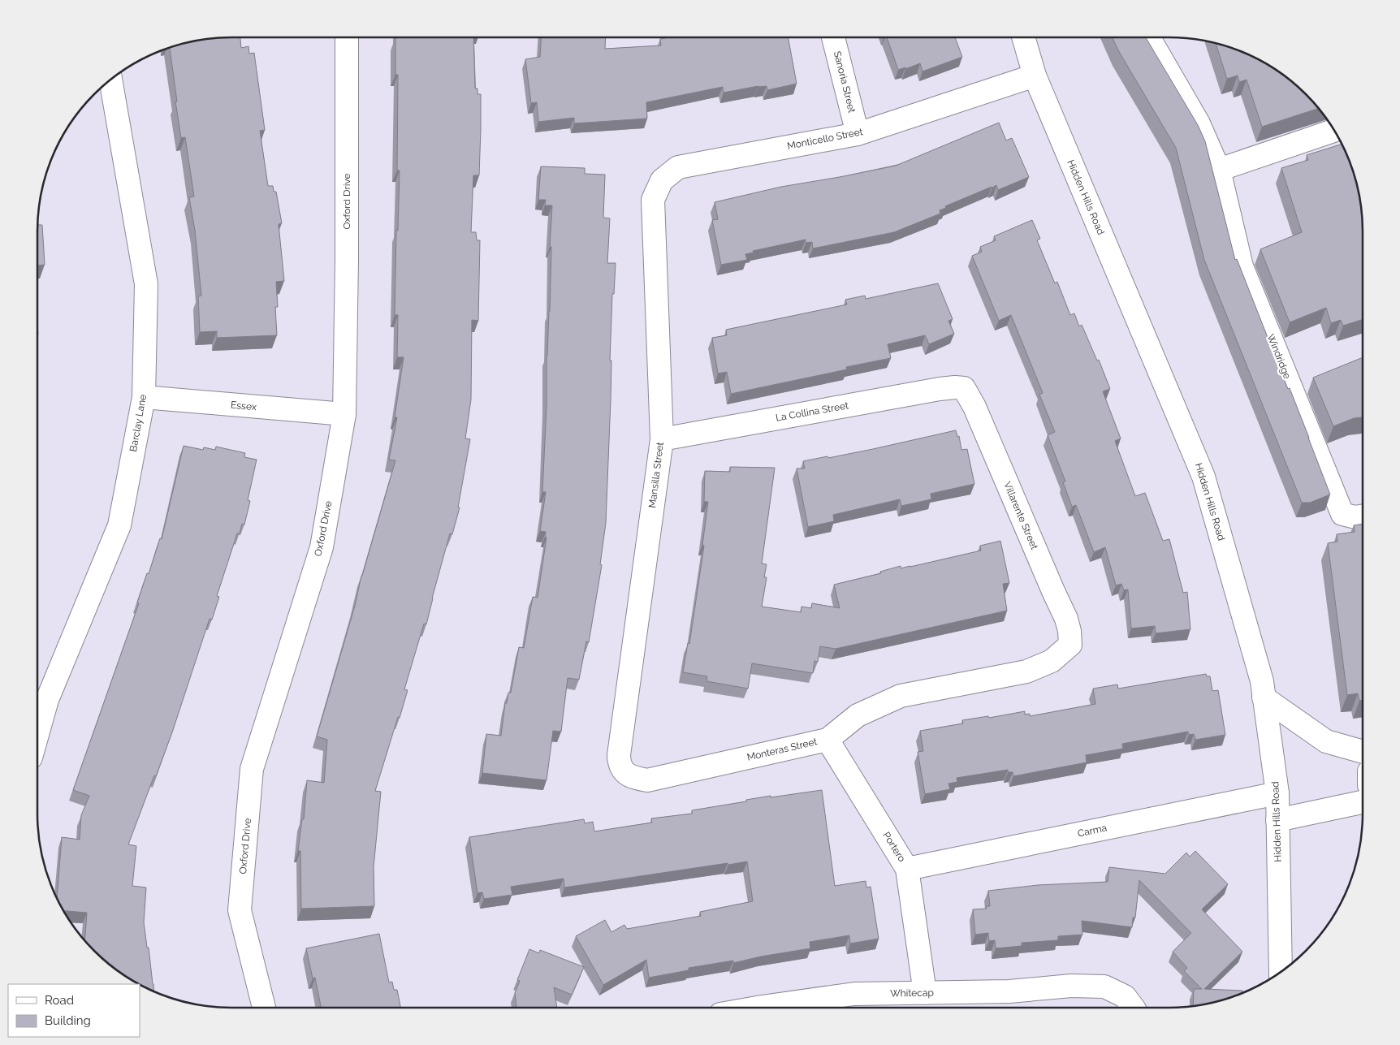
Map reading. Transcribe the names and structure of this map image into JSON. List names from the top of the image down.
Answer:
{
  "streets": {
    "street": [
      "Sanoria Street",
      "Monticello Street",
      "Hidden Hills Road",
      "Oxford Drive",
      "Windridge",
      "Essex",
      "La Collina Street",
      "Barclay Lane",
      "Mansilla Street",
      "Villarente Street",
      "Monteras Street",
      "Carma",
      "Portero",
      "Whitecap"
    ]
  },
  "crossings": [
    ["Sanoria Street", "Monticello Street"],
    ["Monticello Street", "Hidden Hills Road"],
    ["Monticello Street", "Mansilla Street"],
    ["Hidden Hills Road", "Carma"],
    ["Oxford Drive", "Essex"],
    ["Essex", "Barclay Lane"],
    ["La Collina Street", "Mansilla Street"],
    ["La Collina Street", "Villarente Street"],
    ["Mansilla Street", "Monteras Street"],
    ["Villarente Street", "Monteras Street"],
    ["Monteras Street", "Portero"],
    ["Carma", "Portero"],
    ["Portero", "Whitecap"]
  ],
  "legend": ["Road", "Building"]
}
